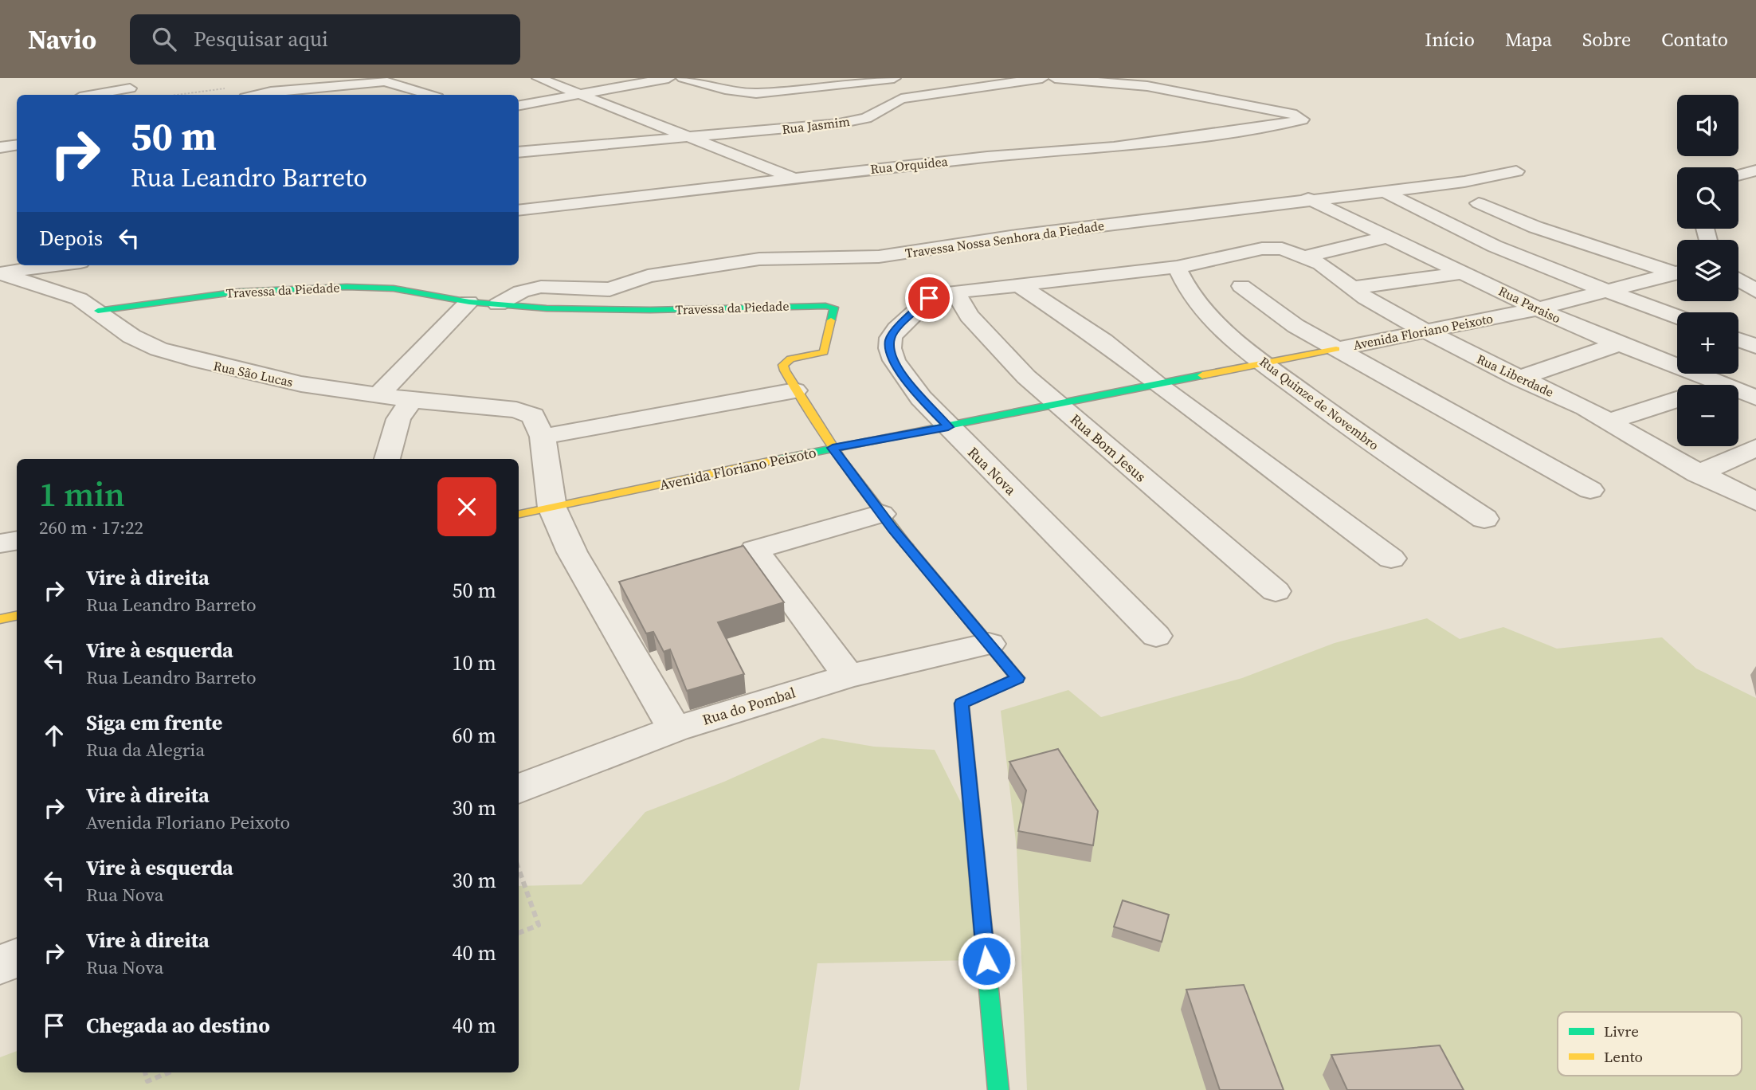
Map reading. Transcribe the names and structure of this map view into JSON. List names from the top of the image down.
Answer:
{
  "streets": {
    "street": [
      "Rua Jasmim",
      "Rua Orquidea",
      "Travessa Nossa Senhora da Piedade",
      "Travessa da Piedade",
      "Rua Paraiso",
      "Avenida Floriano Peixoto",
      "Rua São Lucas",
      "Rua Liberdade",
      "Rua Quinze de Novembro",
      "Rua Bom Jesus",
      "Rua Nova",
      "Rua do Pombal"
    ]
  },
  "crossings": [
    ["Rua Jasmim", "Rua Orquidea"],
    ["Travessa Nossa Senhora da Piedade", "Travessa da Piedade"],
    ["Travessa Nossa Senhora da Piedade", "Rua Paraiso"],
    ["Travessa da Piedade", "Rua São Lucas"],
    ["Rua Paraiso", "Avenida Floriano Peixoto"],
    ["Avenida Floriano Peixoto", "Rua Liberdade"],
    ["Avenida Floriano Peixoto", "Rua Quinze de Novembro"],
    ["Avenida Floriano Peixoto", "Rua Bom Jesus"],
    ["Avenida Floriano Peixoto", "Rua Nova"],
    ["Rua Liberdade", "Rua Quinze de Novembro"],
    ["Rua Bom Jesus", "Rua Nova"]
  ],
  "legend": ["Livre", "Lento"],
  "page": {
    "header": "Navio",
    "search": "Pesquisar aqui",
    "nav": [
      "Início",
      "Mapa",
      "Sobre",
      "Contato"
    ],
    "map_buttons": ["+", "−"],
    "turn": ["50 m", "Rua Leandro Barreto"],
    "then": "Depois",
    "heading": ["1 min", "260 m · 17:22"],
    "list": [
      {
        "name": "Vire à direita",
        "note": "Rua Leandro Barreto",
        "value": "50 m"
      },
      {
        "name": "Vire à esquerda",
        "note": "Rua Leandro Barreto",
        "value": "10 m"
      },
      {
        "name": "Siga em frente",
        "note": "Rua da Alegria",
        "value": "60 m"
      },
      {
        "name": "Vire à direita",
        "note": "Avenida Floriano Peixoto",
        "value": "30 m"
      },
      {
        "name": "Vire à esquerda",
        "note": "Rua Nova",
        "value": "30 m"
      },
      {
        "name": "Vire à direita",
        "note": "Rua Nova",
        "value": "40 m"
      },
      {
        "name": "Chegada ao destino",
        "value": "40 m"
      }
    ]
  }
}
